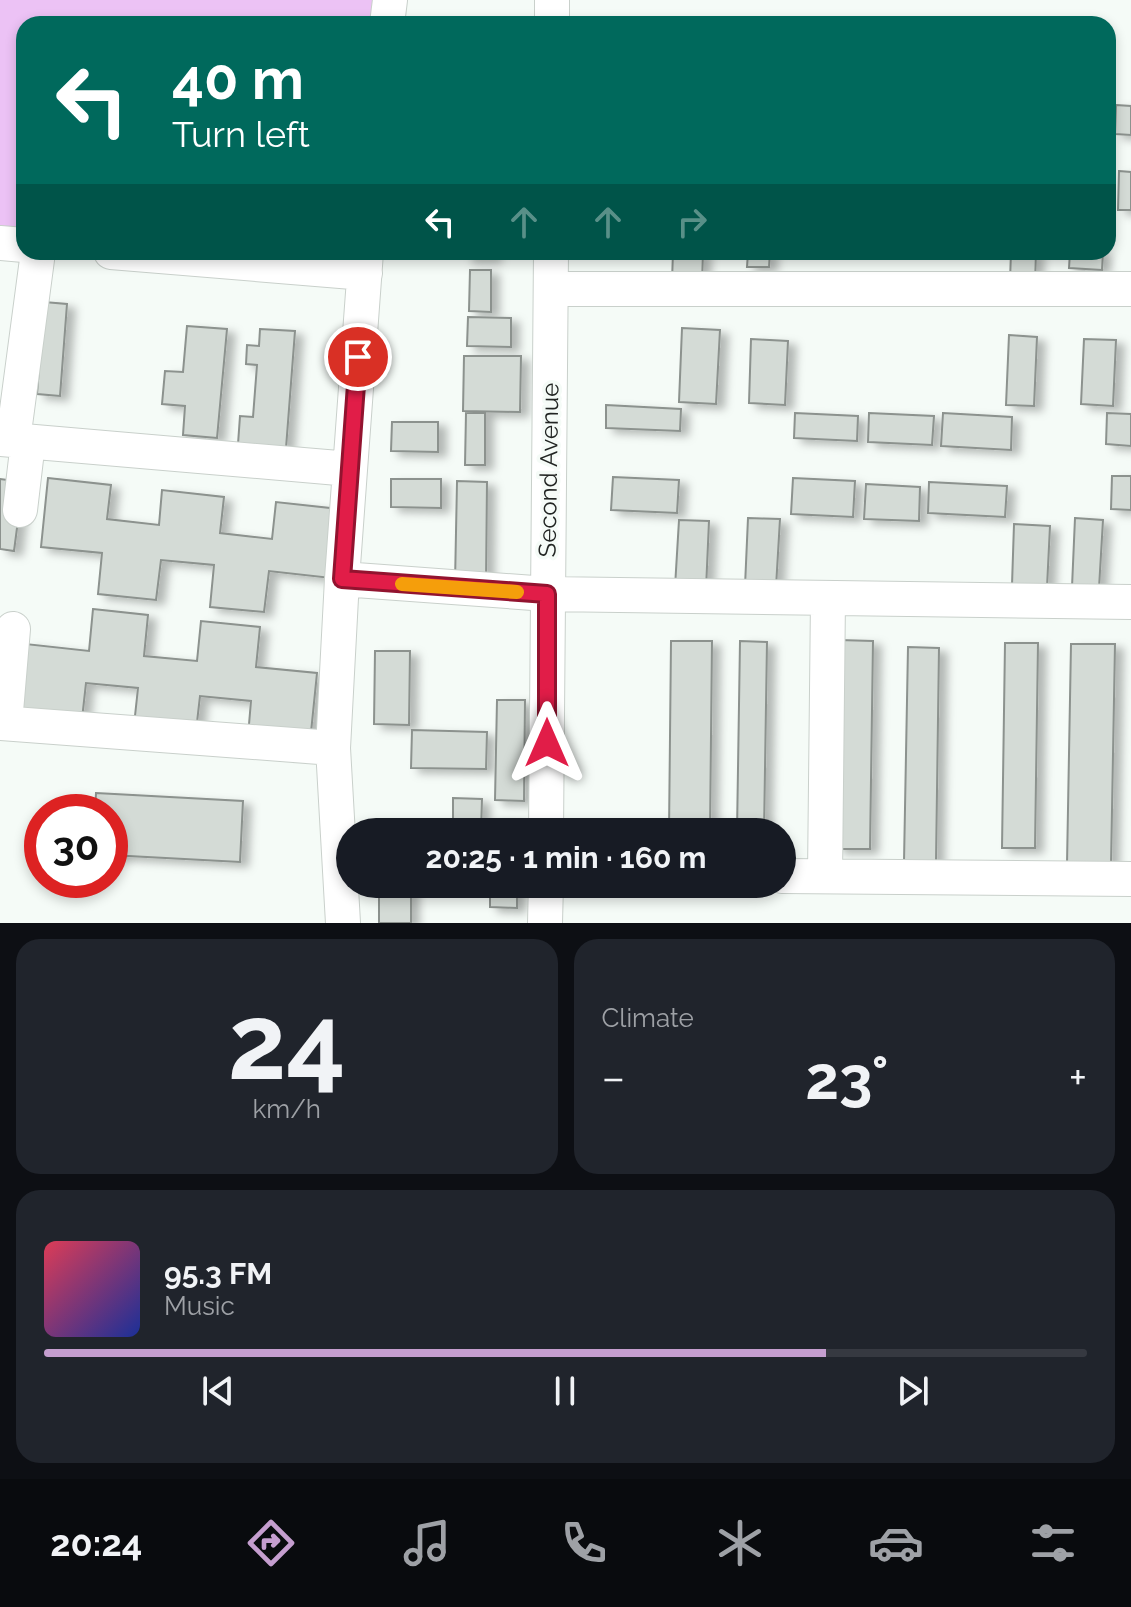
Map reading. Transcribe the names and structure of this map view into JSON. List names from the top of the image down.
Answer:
{
  "streets": {
    "street": ["Second Avenue"]
  },
  "page": {
    "turn": ["40 m", "Turn left"],
    "limit": "30",
    "trip": "20:25 · 1 min · 160 m",
    "tile": [
      ["24", "km/h"],
      "Climate"
    ],
    "heat": ["−", "23°", "+"],
    "song": ["95.3 FM", "Music"],
    "tabs": "20:24"
  }
}
